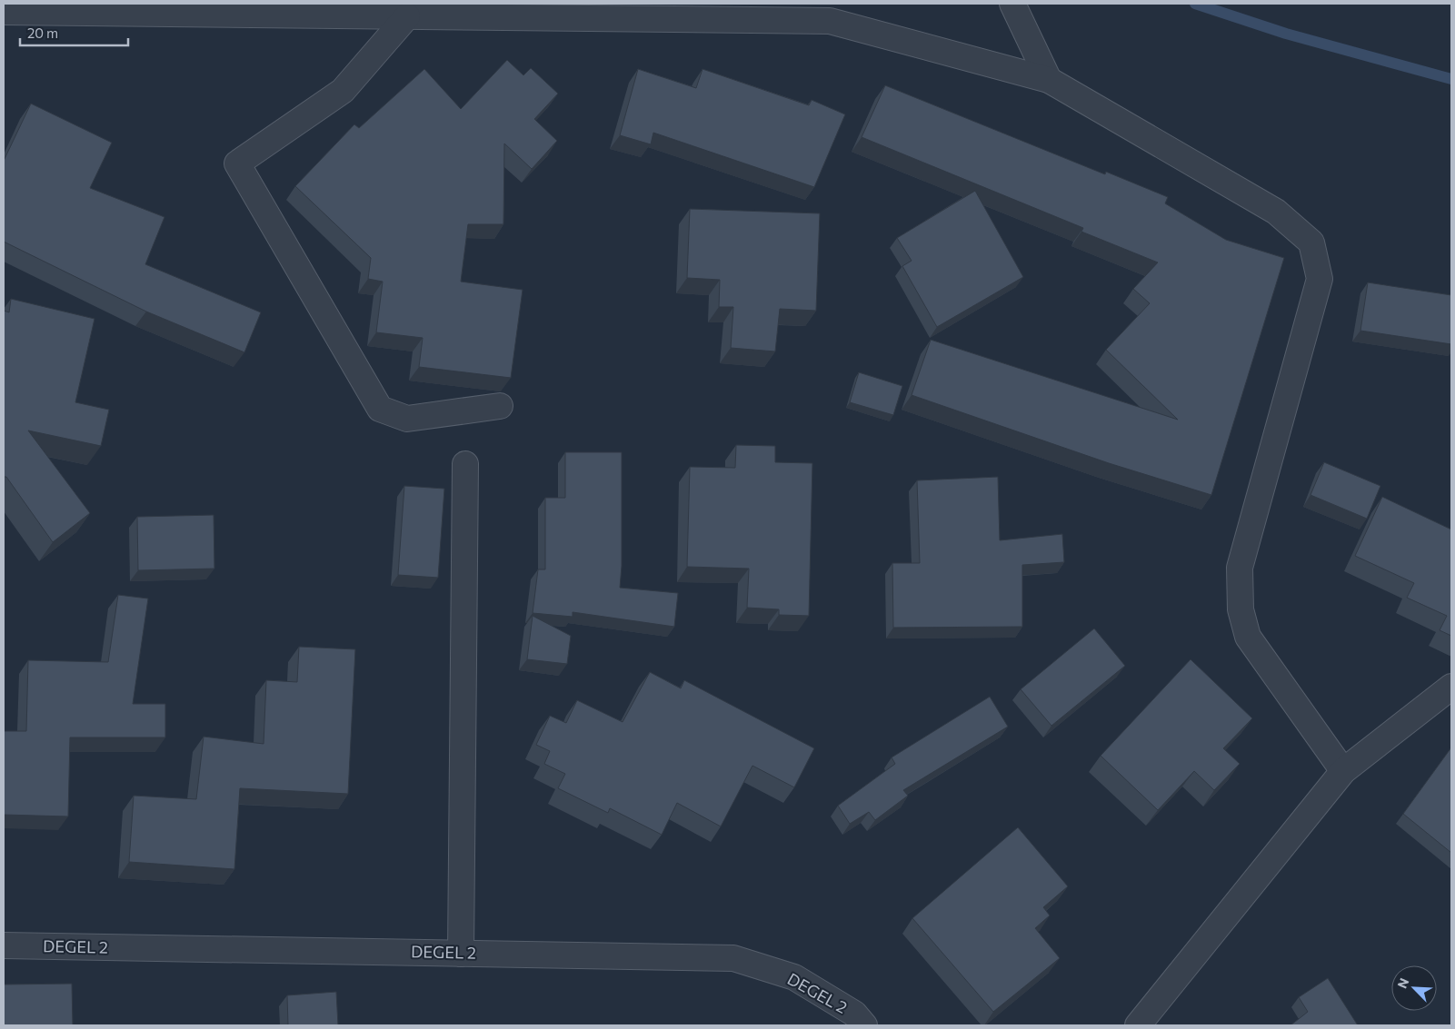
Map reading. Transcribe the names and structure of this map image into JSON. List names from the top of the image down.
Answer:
{
  "streets": {
    "street": ["DEGEL 2"]
  },
  "scale_bar": "20 m",
  "north": "top left"
}
